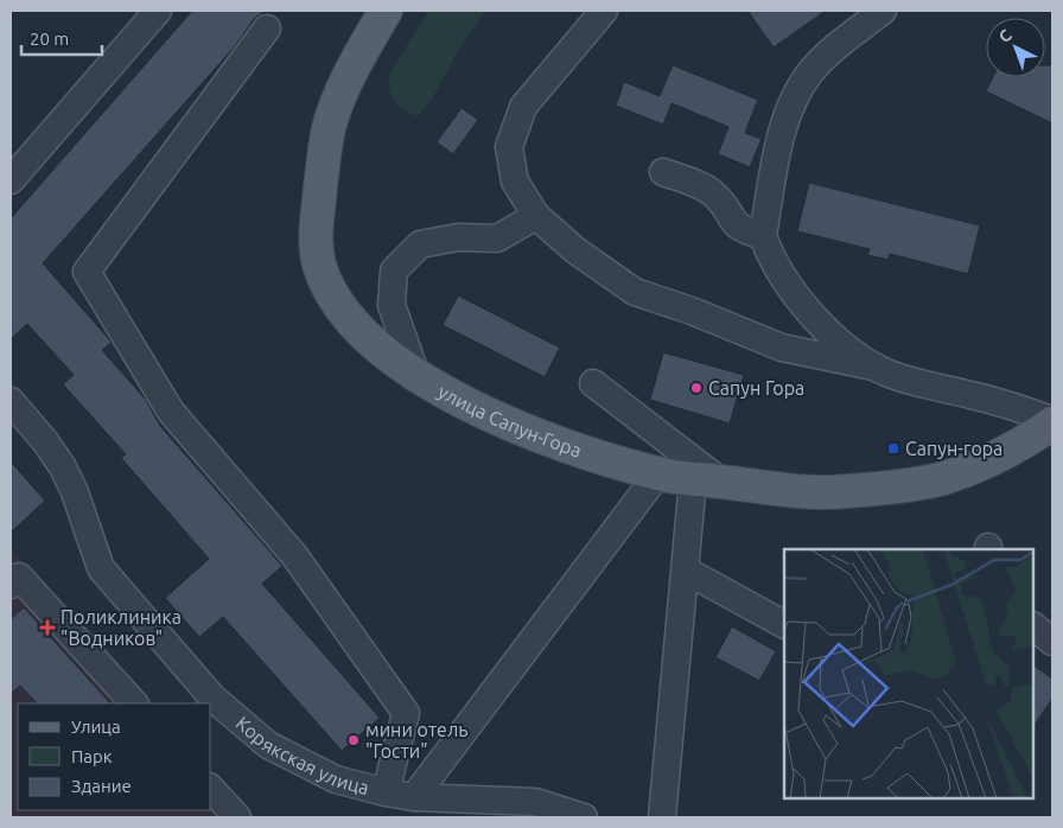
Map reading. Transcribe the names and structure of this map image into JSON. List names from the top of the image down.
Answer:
{
  "streets": {
    "main road": ["улица Сапун-Гора"],
    "street": ["Корякская улица"]
  },
  "places": {
    "other": ["Сапун Гора", "мини отель \"Гости\""],
    "transit": ["Сапун-гора"],
    "health": ["Поликлиника \"Водников\""]
  },
  "legend": ["Улица", "Парк", "Здание"],
  "scale_bar": "20 m",
  "north": "top left"
}
